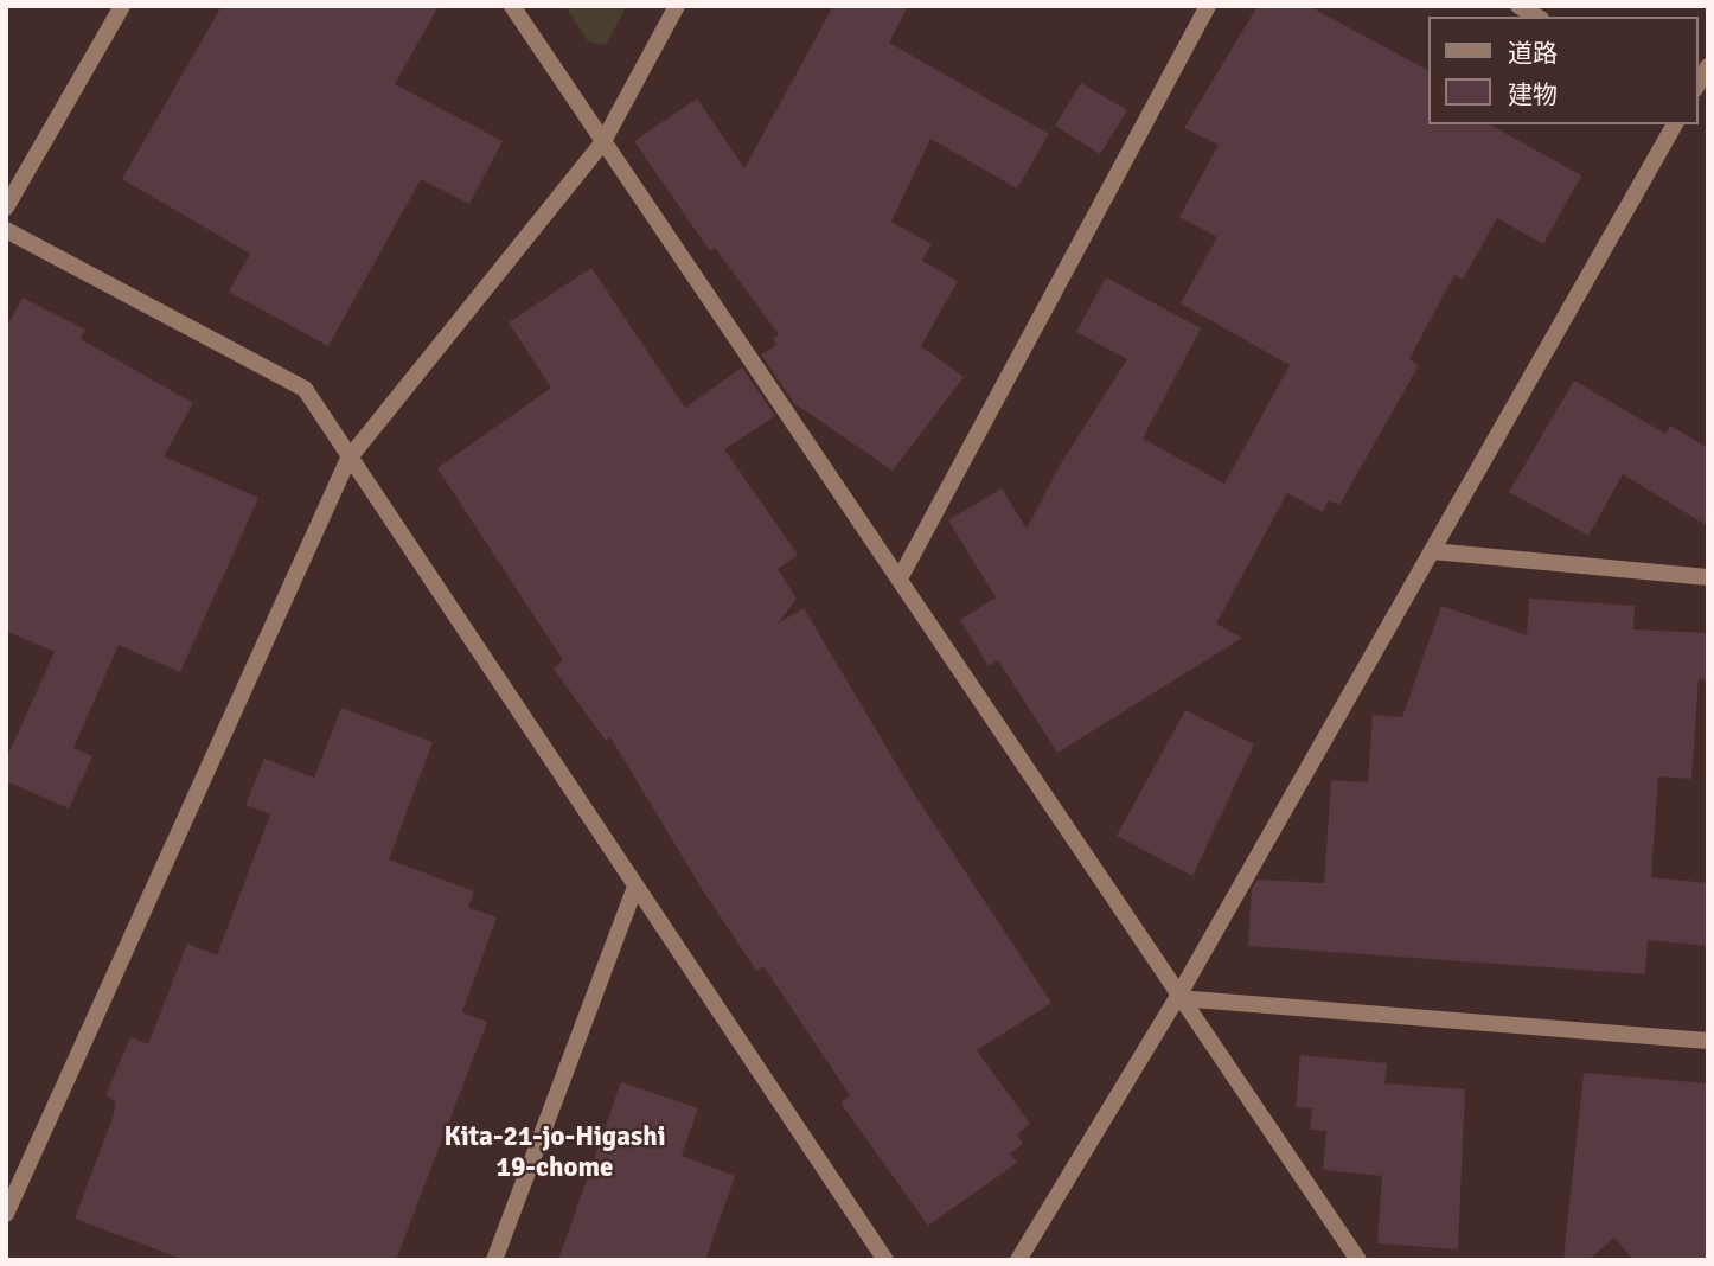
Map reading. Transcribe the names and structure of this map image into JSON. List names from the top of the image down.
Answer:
{
  "districts": ["Kita-21-jo-Higashi 19-chome"],
  "legend": ["道路", "建物"]
}
